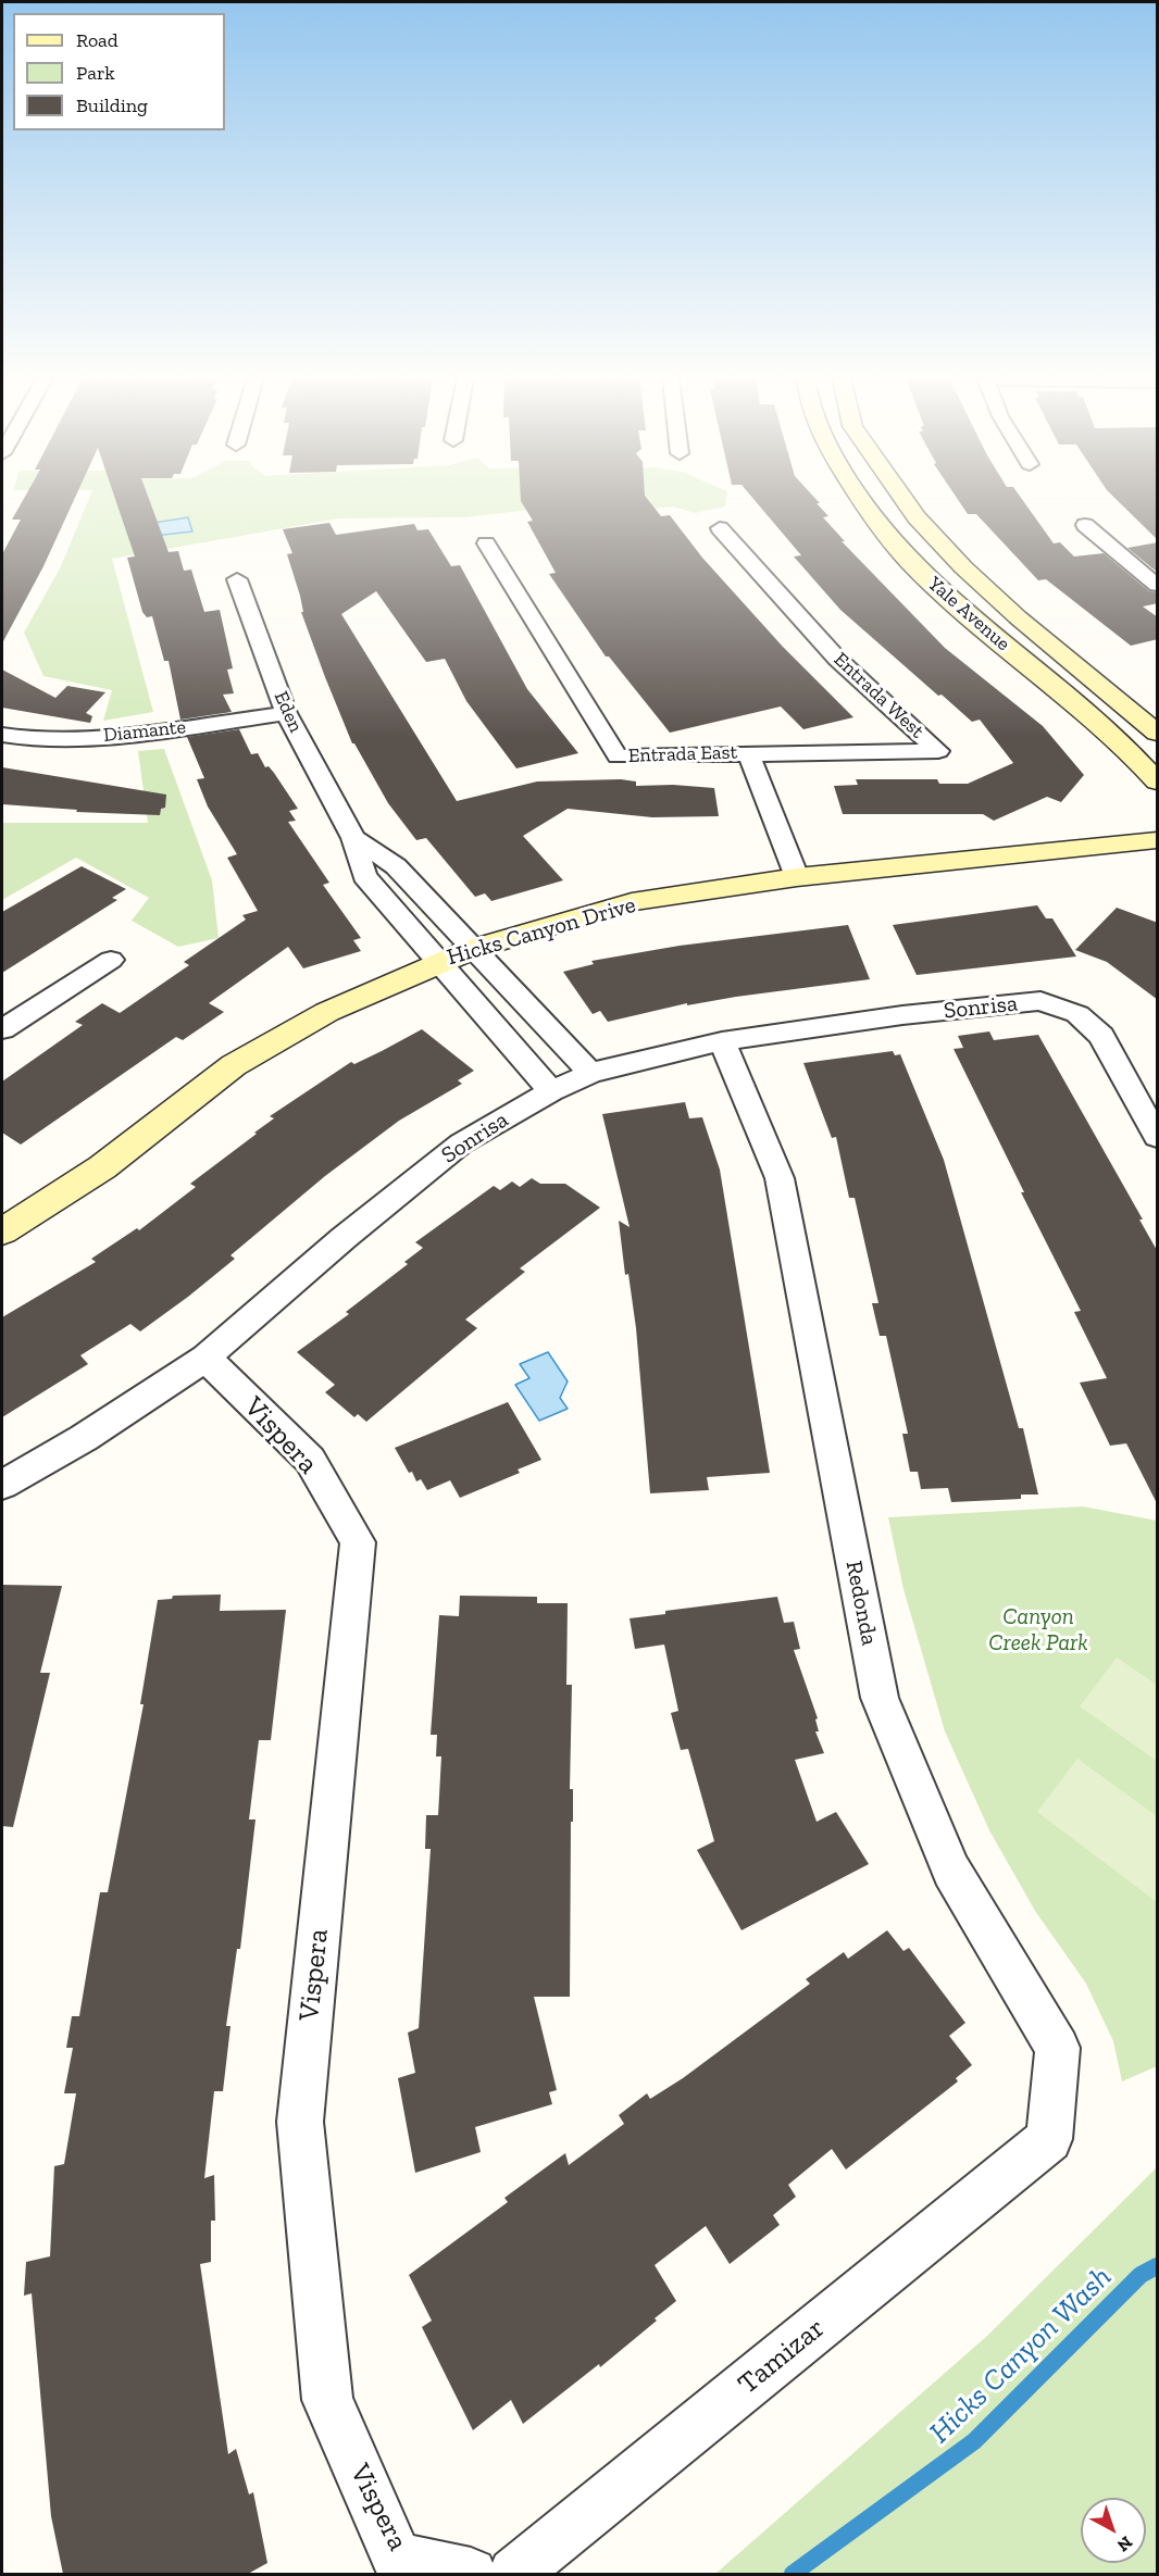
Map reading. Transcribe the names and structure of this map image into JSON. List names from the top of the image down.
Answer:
{
  "streets": {
    "main road": ["Yale Avenue", "Hicks Canyon Drive"],
    "street": [
      "Entrada West",
      "Eden",
      "Diamante",
      "Entrada East",
      "Sonrisa",
      "Vispera",
      "Redonda",
      "Tamizar"
    ]
  },
  "crossings": [
    ["Entrada West", "Entrada East"],
    ["Eden", "Diamante"],
    ["Eden", "Hicks Canyon Drive"],
    ["Eden", "Sonrisa"],
    ["Entrada East", "Hicks Canyon Drive"],
    ["Sonrisa", "Vispera"],
    ["Sonrisa", "Redonda"],
    ["Redonda", "Tamizar"]
  ],
  "water": ["Hicks Canyon Wash"],
  "parks": ["Canyon Creek Park"],
  "legend": ["Road", "Park", "Building"],
  "north": "bottom right"
}
